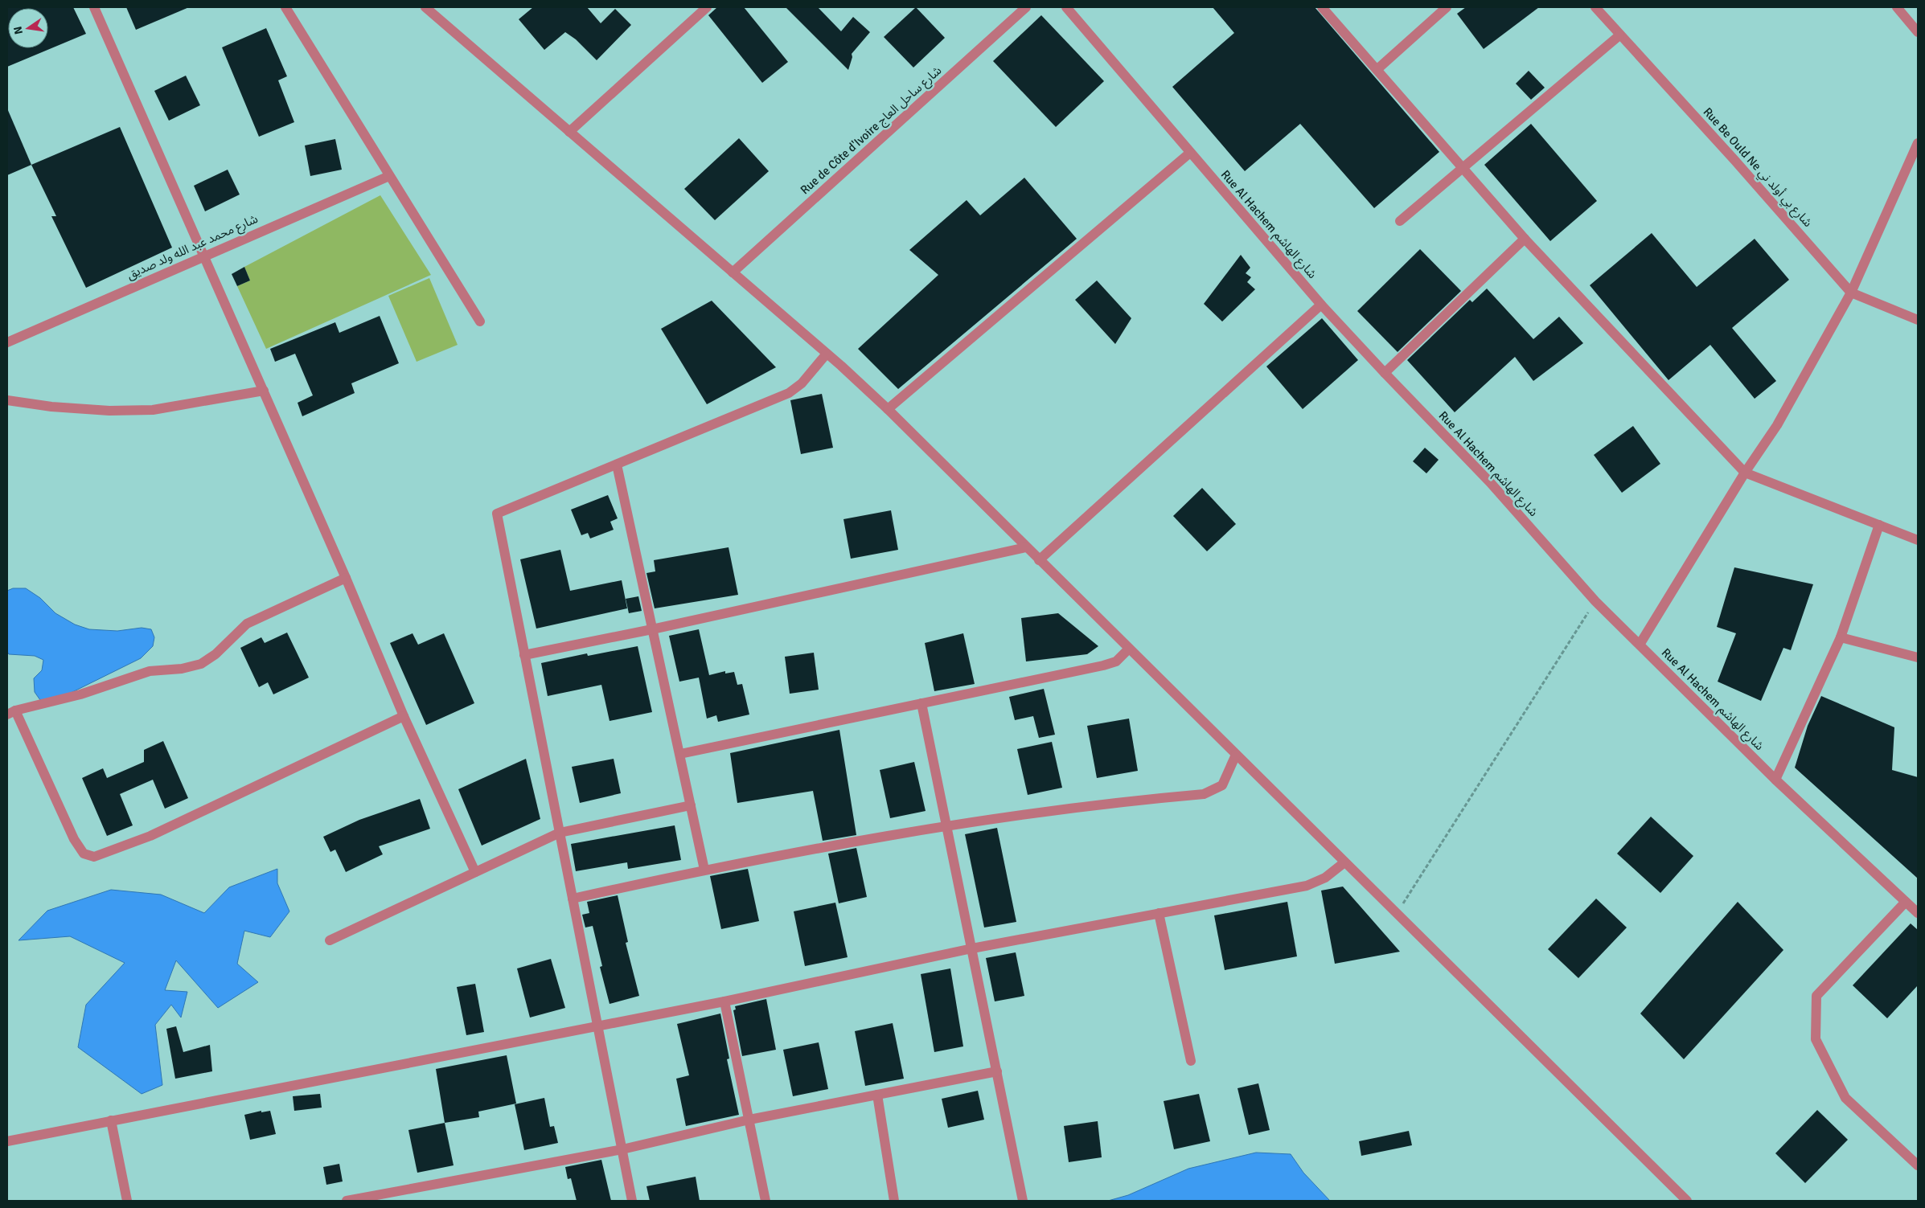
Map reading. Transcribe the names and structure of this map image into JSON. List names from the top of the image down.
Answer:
{
  "streets": {
    "street": [
      "Rue de Côte d'Ivoire شارع ساحل العاج",
      "Rue Be Ould Ne شارع بي أولد ني",
      "Rue Al Hachem شارع الهاشم",
      "شارع محمد عبد الله ولد صديق"
    ]
  },
  "north": "left"
}
